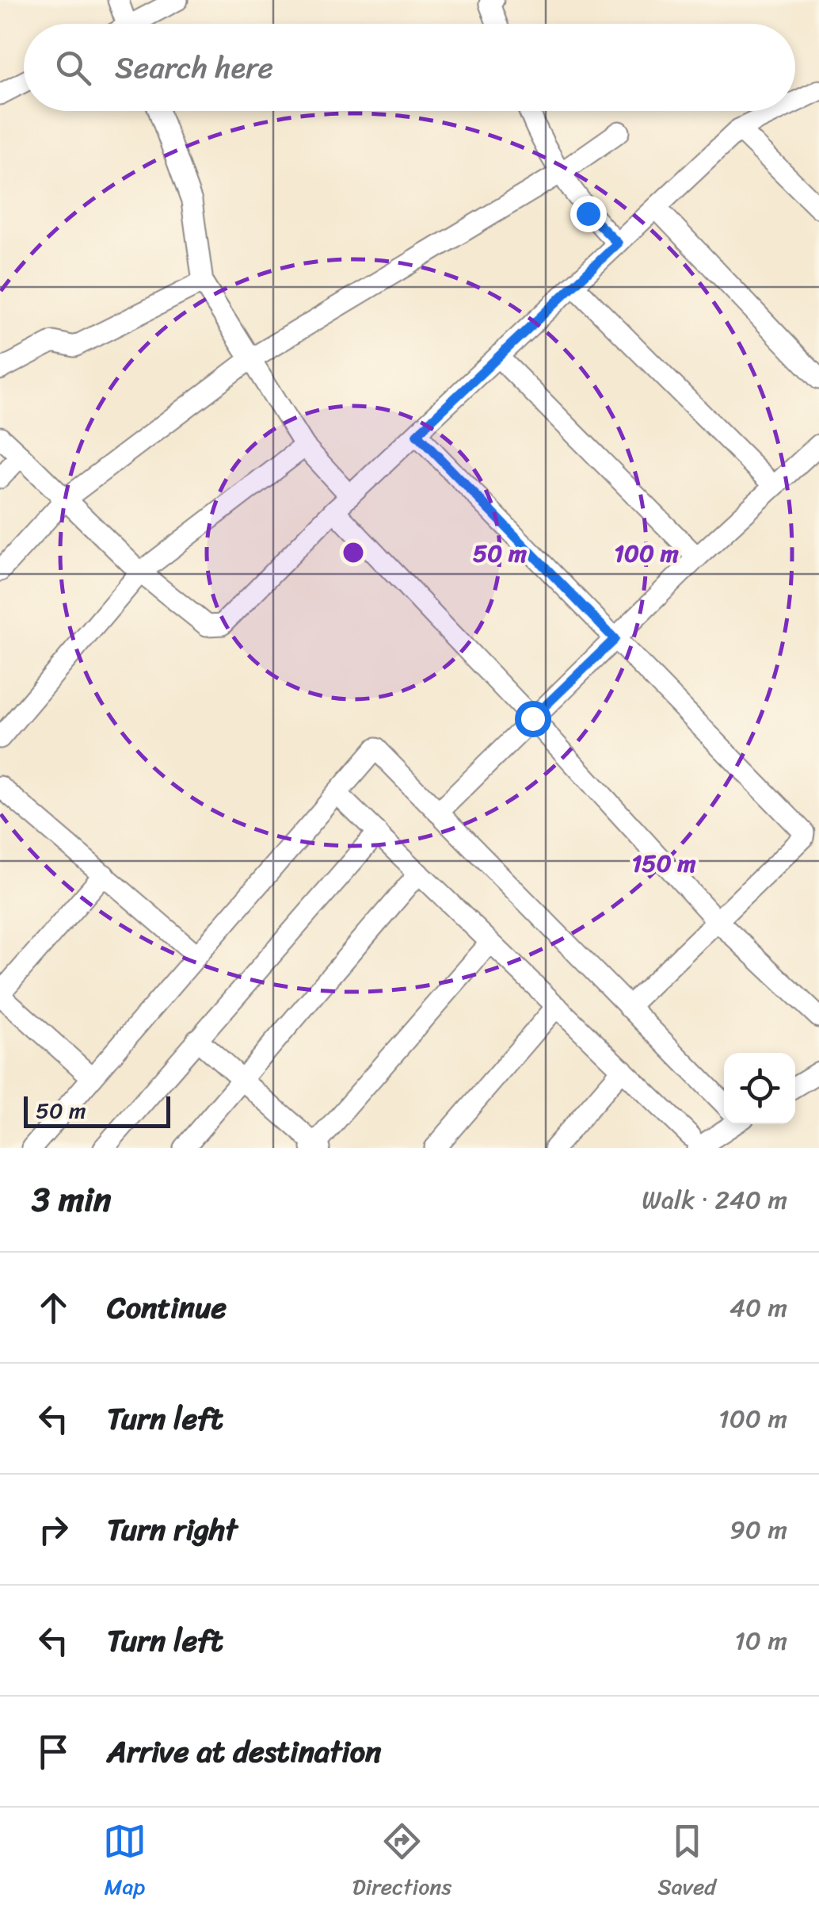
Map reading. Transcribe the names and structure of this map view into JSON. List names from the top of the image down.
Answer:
{
  "scale_bar": "50 m",
  "page": {
    "search": "Search here",
    "scale": "50 m",
    "heading": ["3 min", "Walk · 240 m"],
    "list": [
      ["Continue", "40 m"],
      ["Turn left", "100 m"],
      ["Turn right", "90 m"],
      ["Turn left", "10 m"],
      "Arrive at destination"
    ],
    "nav": ["Map", "Directions", "Saved"]
  },
  "rings": ["50 m", "100 m", "150 m"]
}
